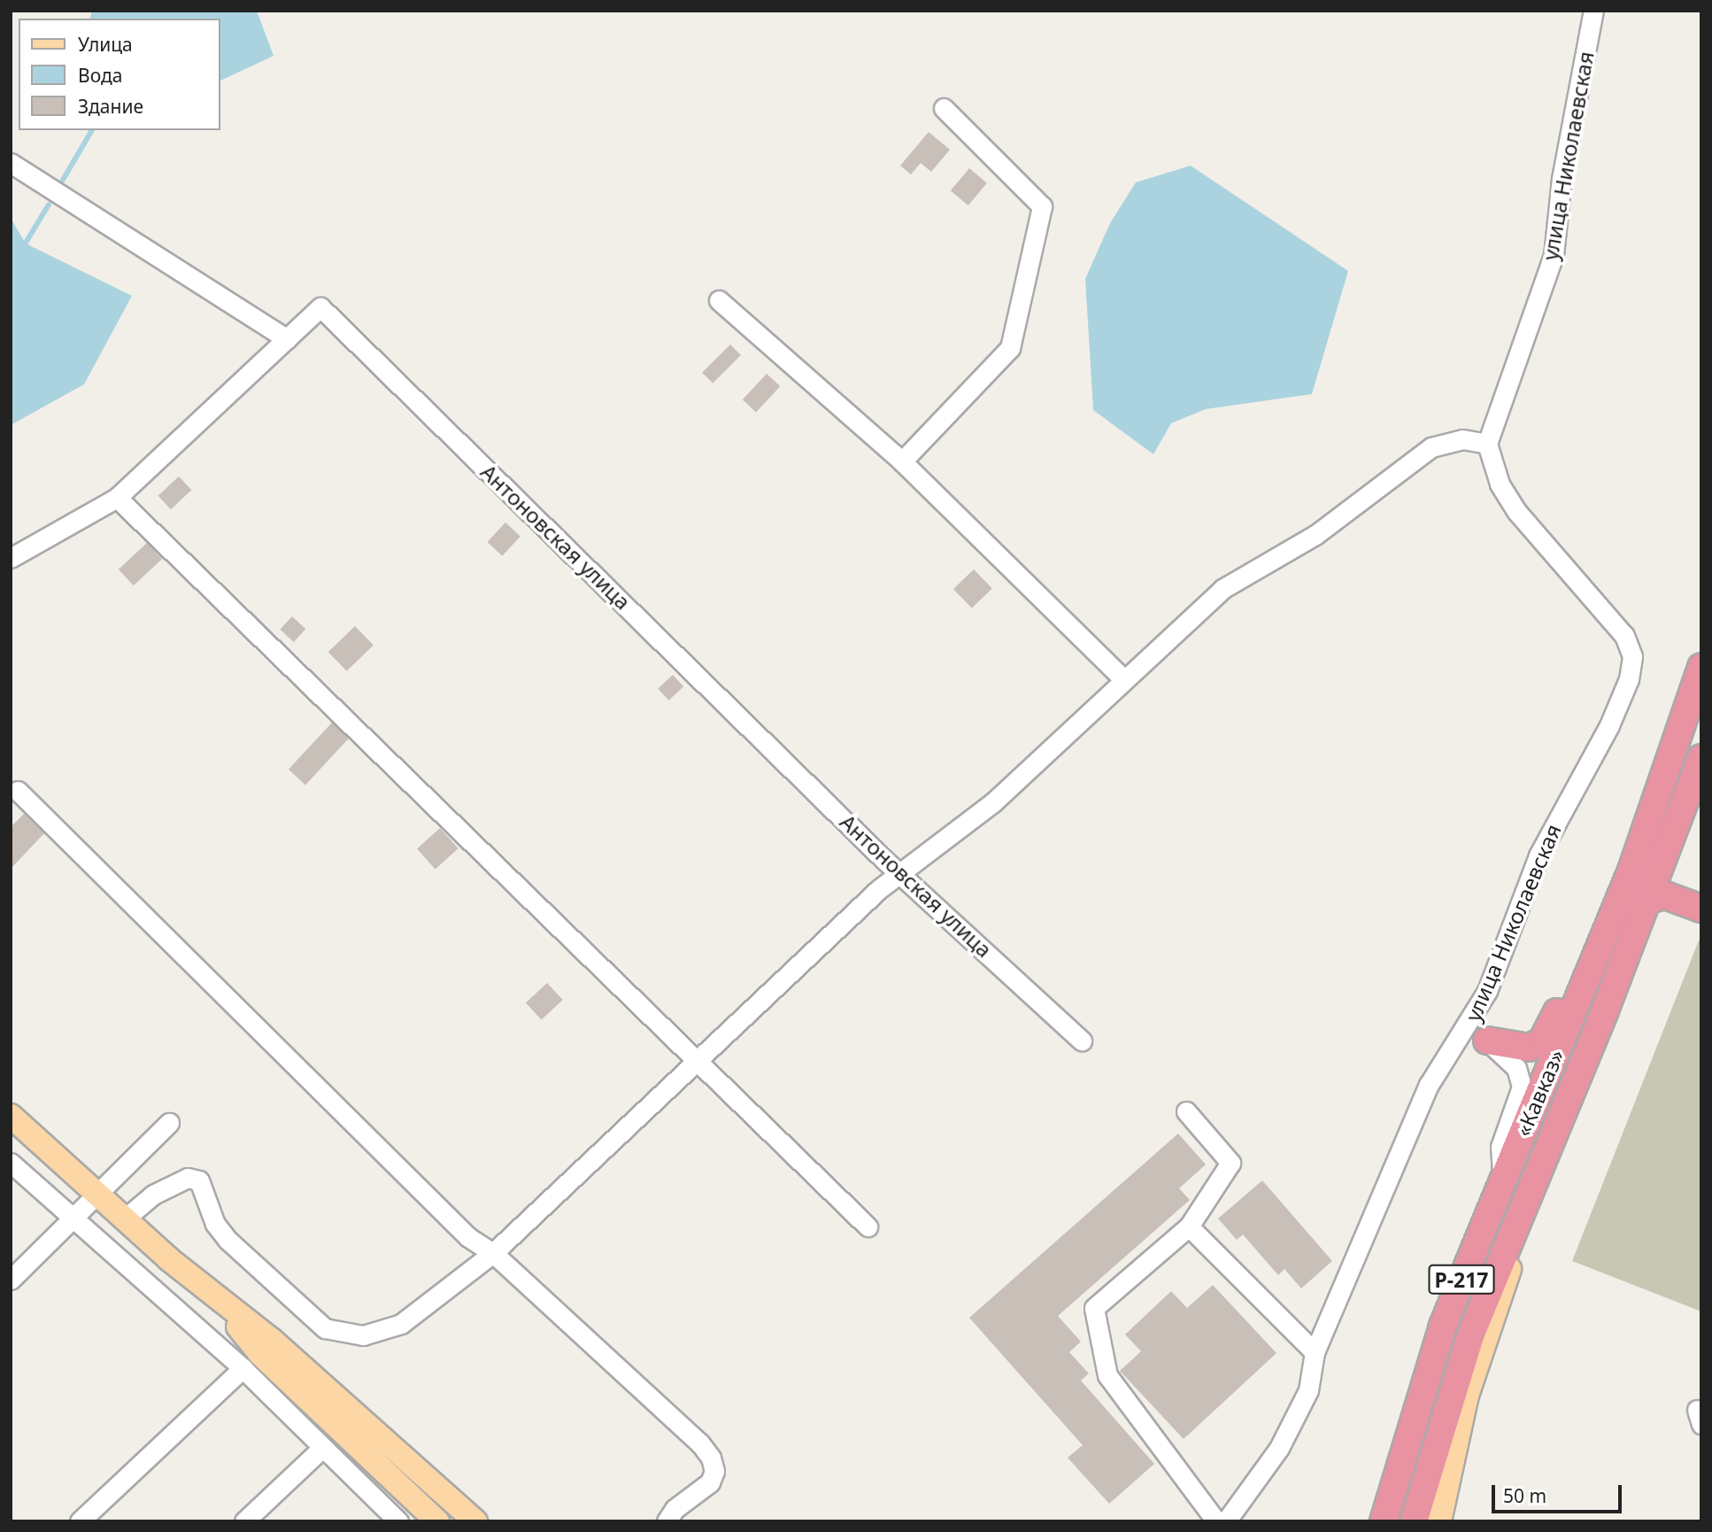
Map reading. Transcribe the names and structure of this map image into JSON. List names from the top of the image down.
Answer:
{
  "streets": {
    "highway": ["«Кавказ»", "Р-217"],
    "street": ["улица Николаевская", "Антоновская улица"]
  },
  "legend": ["Улица", "Вода", "Здание"],
  "scale_bar": "50 m"
}
